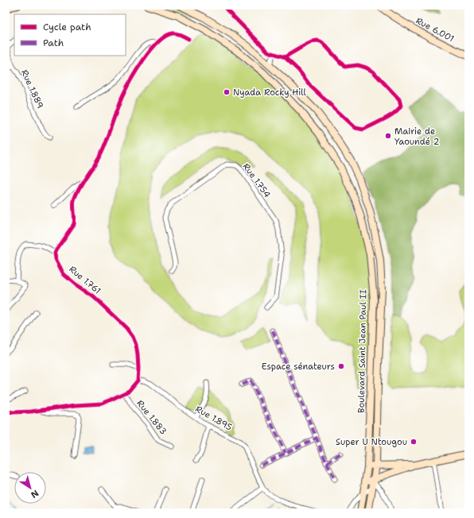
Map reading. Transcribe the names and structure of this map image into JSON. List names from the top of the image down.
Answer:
{
  "streets": {
    "main road": ["Rue 6.001", "Boulevard Saint Jean Paul II"],
    "street": [
      "Rue 1.889",
      "Rue 1.754",
      "Rue 1.761",
      "Rue 1.883",
      "Rue 1.895"
    ]
  },
  "crossings": [
    ["Rue 1.761", "Rue 1.895"]
  ],
  "places": [
    "Nyada Rocky Hill",
    "Mairie de Yaoundé 2",
    "Espace sénateurs",
    "Super U Ntougou"
  ],
  "legend": ["Cycle path", "Path"],
  "north": "bottom right"
}
